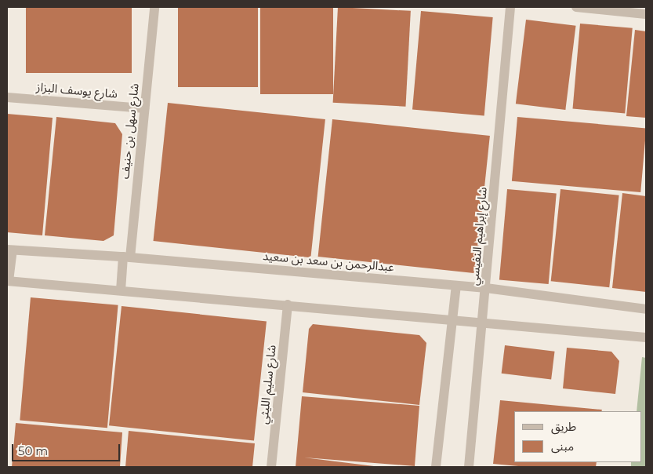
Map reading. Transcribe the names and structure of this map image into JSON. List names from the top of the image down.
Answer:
{
  "streets": {
    "street": [
      "شارع يوسف البزاز",
      "شارع سهل بن حنيف",
      "شارع إبراهيم النفيسي",
      "عبدالرحمن بن سعد بن سعيد",
      "شارع سليم الليثي"
    ]
  },
  "crossings": [
    ["شارع يوسف البزاز", "شارع سهل بن حنيف"],
    ["شارع سهل بن حنيف", "عبدالرحمن بن سعد بن سعيد"],
    ["شارع إبراهيم النفيسي", "عبدالرحمن بن سعد بن سعيد"]
  ],
  "legend": ["طريق", "مبنى"],
  "scale_bar": "50 m"
}
